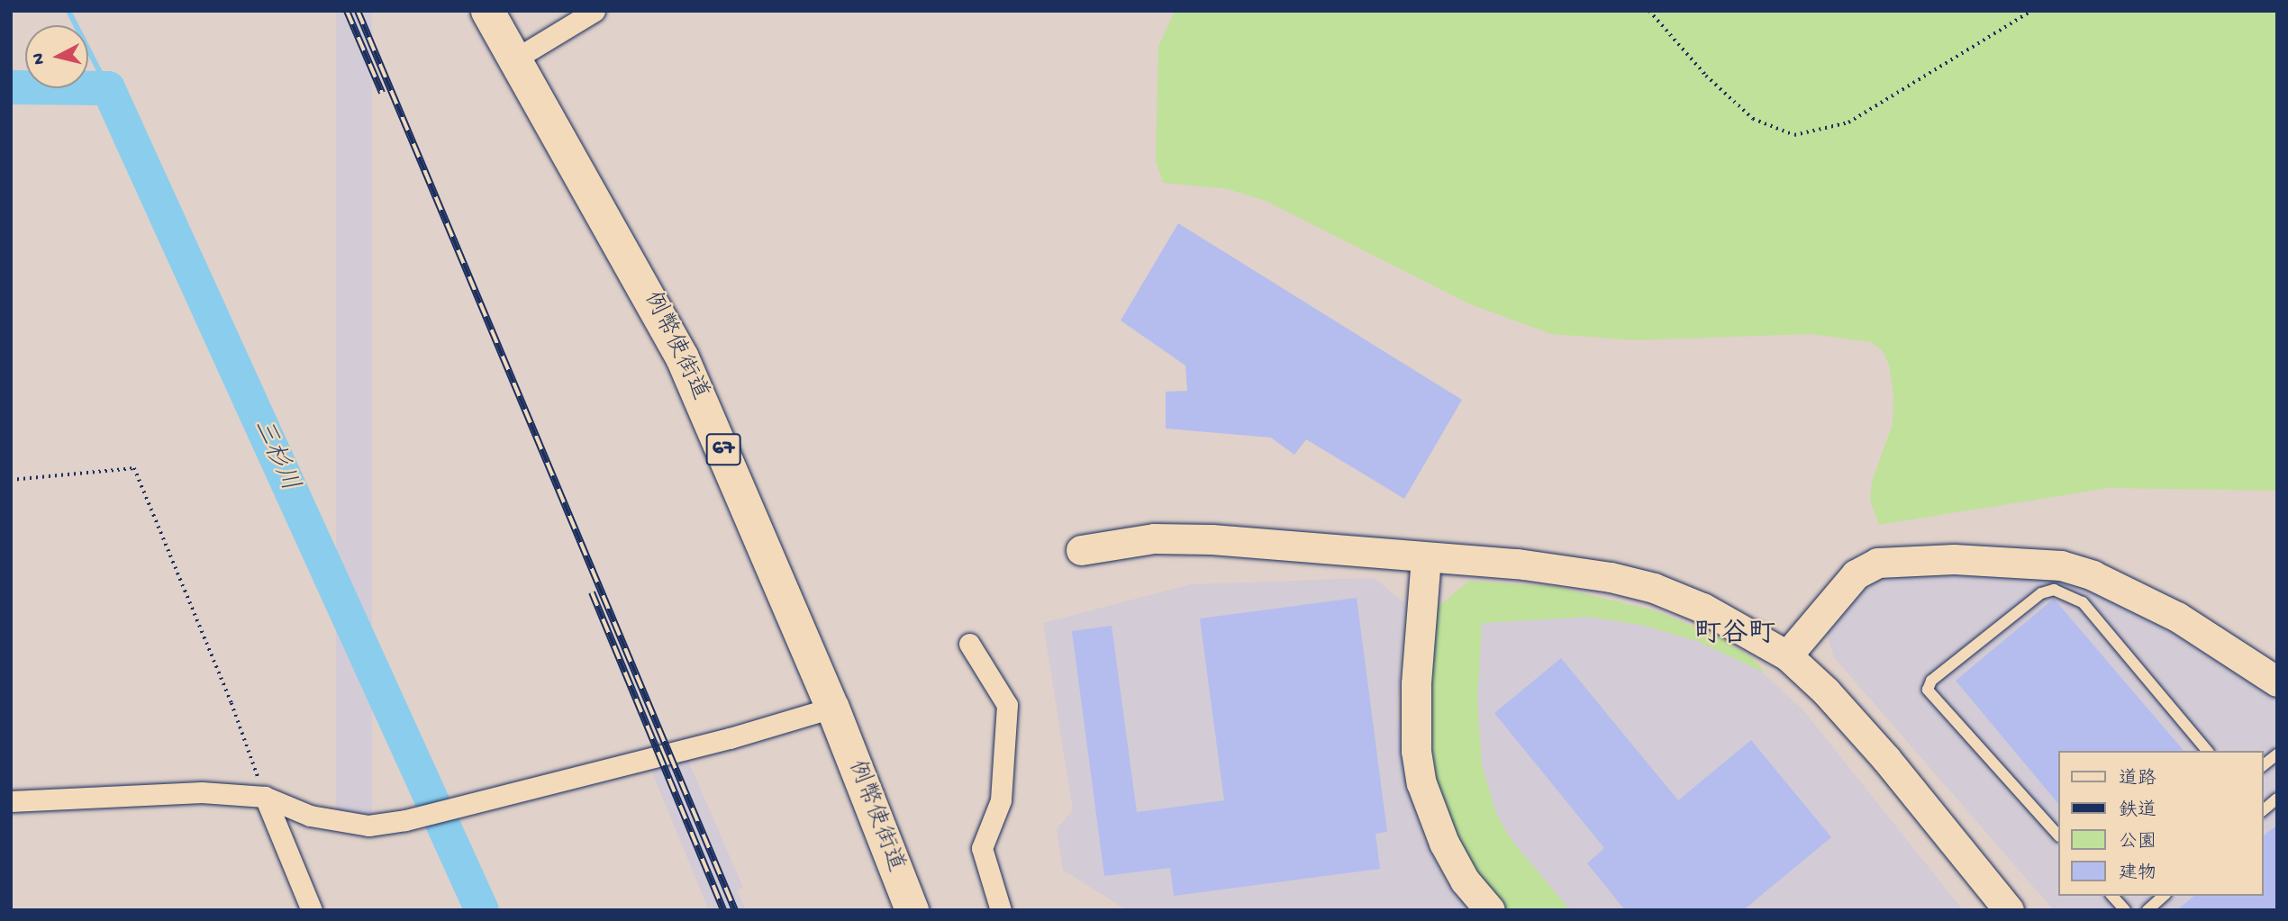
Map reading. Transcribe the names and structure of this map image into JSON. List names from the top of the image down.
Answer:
{
  "streets": {
    "main road": ["例幣使街道", "67"]
  },
  "districts": ["町谷町"],
  "water": ["三杉川"],
  "legend": [
    "道路",
    "鉄道",
    "公園",
    "建物"
  ],
  "north": "left"
}
